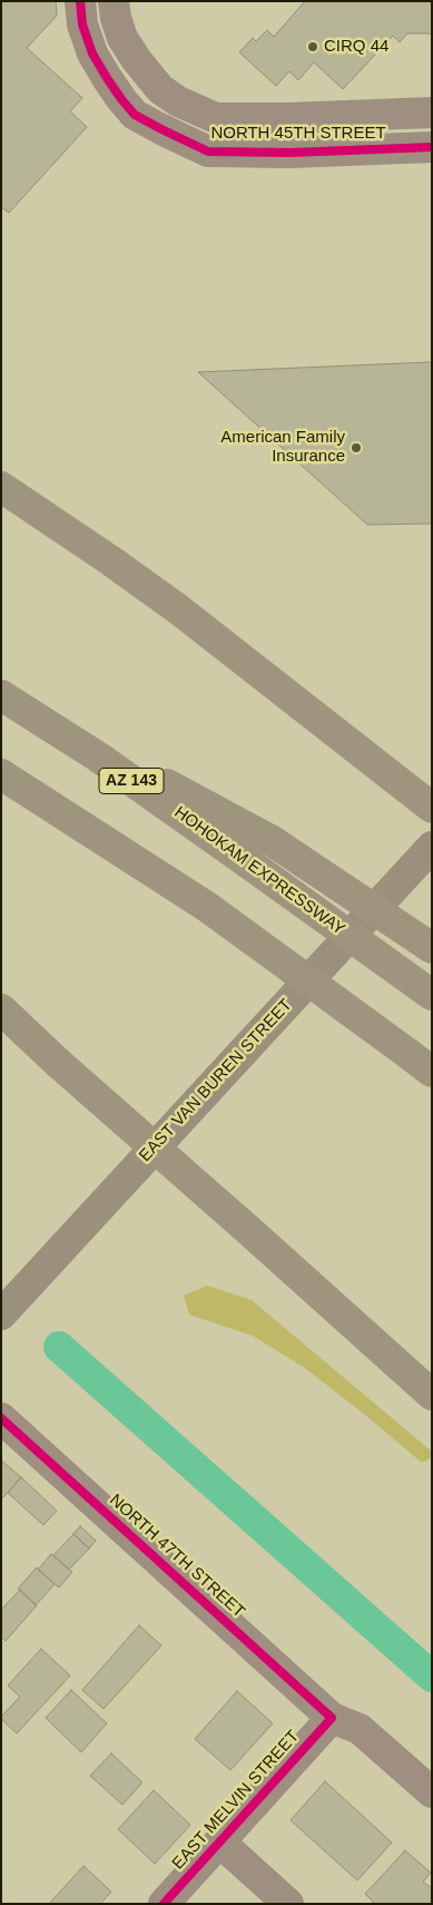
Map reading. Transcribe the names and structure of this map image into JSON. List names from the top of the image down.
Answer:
{
  "streets": {
    "highway": ["AZ 143", "HOHOKAM EXPRESSWAY"],
    "main road": ["EAST VAN BUREN STREET"],
    "street": ["NORTH 45TH STREET", "NORTH 47TH STREET", "EAST MELVIN STREET"]
  },
  "crossings": [
    ["NORTH 47TH STREET", "EAST MELVIN STREET"]
  ],
  "places": ["CIRQ 44", "American Family Insurance"]
}
